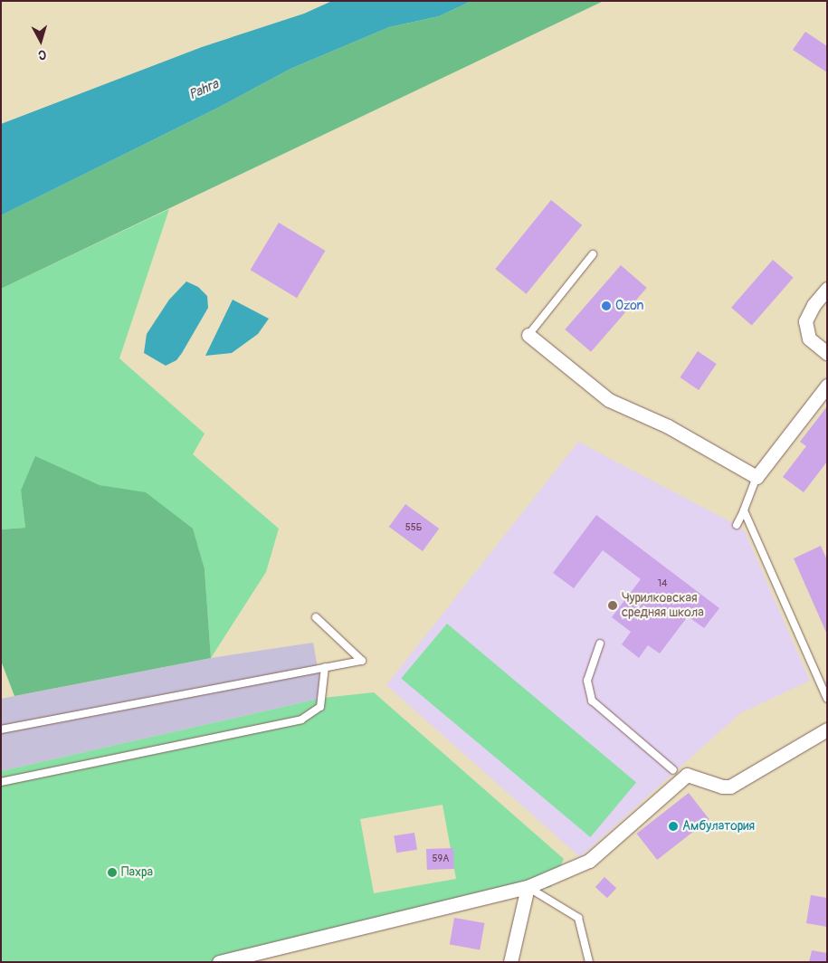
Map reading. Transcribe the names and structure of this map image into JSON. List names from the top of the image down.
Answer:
{
  "water": ["Pahra"],
  "places": [
    "Ozon",
    "Чурилковская средняя школа",
    "Амбулатория",
    "Пахра"
  ],
  "house_numbers": ["55Б", "14", "59А"],
  "north": "bottom"
}
